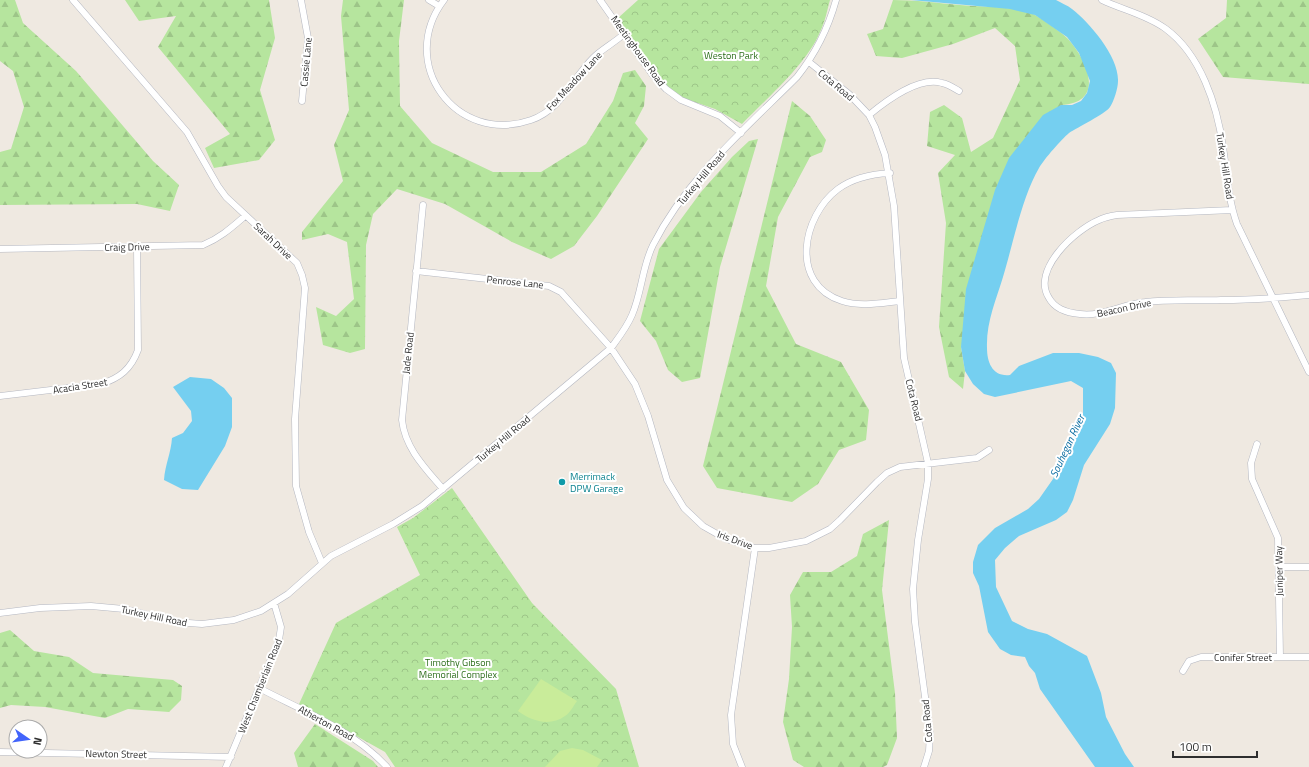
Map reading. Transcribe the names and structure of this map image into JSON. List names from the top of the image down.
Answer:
{
  "streets": {
    "street": [
      "Meetinghouse Road",
      "Cassie Lane",
      "Fox Meadow Lane",
      "Cota Road",
      "Turkey Hill Road",
      "Sarah Drive",
      "Craig Drive",
      "Penrose Lane",
      "Beacon Drive",
      "Jade Road",
      "Acacia Street",
      "Iris Drive",
      "Juniper Way",
      "Conifer Street",
      "West Chamberlain Road",
      "Atherton Road",
      "Newton Street"
    ]
  },
  "crossings": [
    ["Meetinghouse Road", "Fox Meadow Lane"],
    ["Meetinghouse Road", "Turkey Hill Road"],
    ["Cota Road", "Turkey Hill Road"],
    ["Cota Road", "Iris Drive"],
    ["Turkey Hill Road", "Sarah Drive"],
    ["Turkey Hill Road", "Penrose Lane"],
    ["Turkey Hill Road", "Beacon Drive"],
    ["Turkey Hill Road", "Jade Road"],
    ["Turkey Hill Road", "Iris Drive"],
    ["Turkey Hill Road", "West Chamberlain Road"],
    ["Sarah Drive", "Craig Drive"],
    ["Craig Drive", "Acacia Street"],
    ["Penrose Lane", "Jade Road"],
    ["Penrose Lane", "Iris Drive"],
    ["Juniper Way", "Conifer Street"],
    ["West Chamberlain Road", "Atherton Road"],
    ["West Chamberlain Road", "Newton Street"]
  ],
  "water": ["Souhegan River"],
  "parks": ["Weston Park", "Timothy Gibson Memorial Complex"],
  "places": ["Merrimack DPW Garage"],
  "scale_bar": "100 m",
  "north": "right"
}
